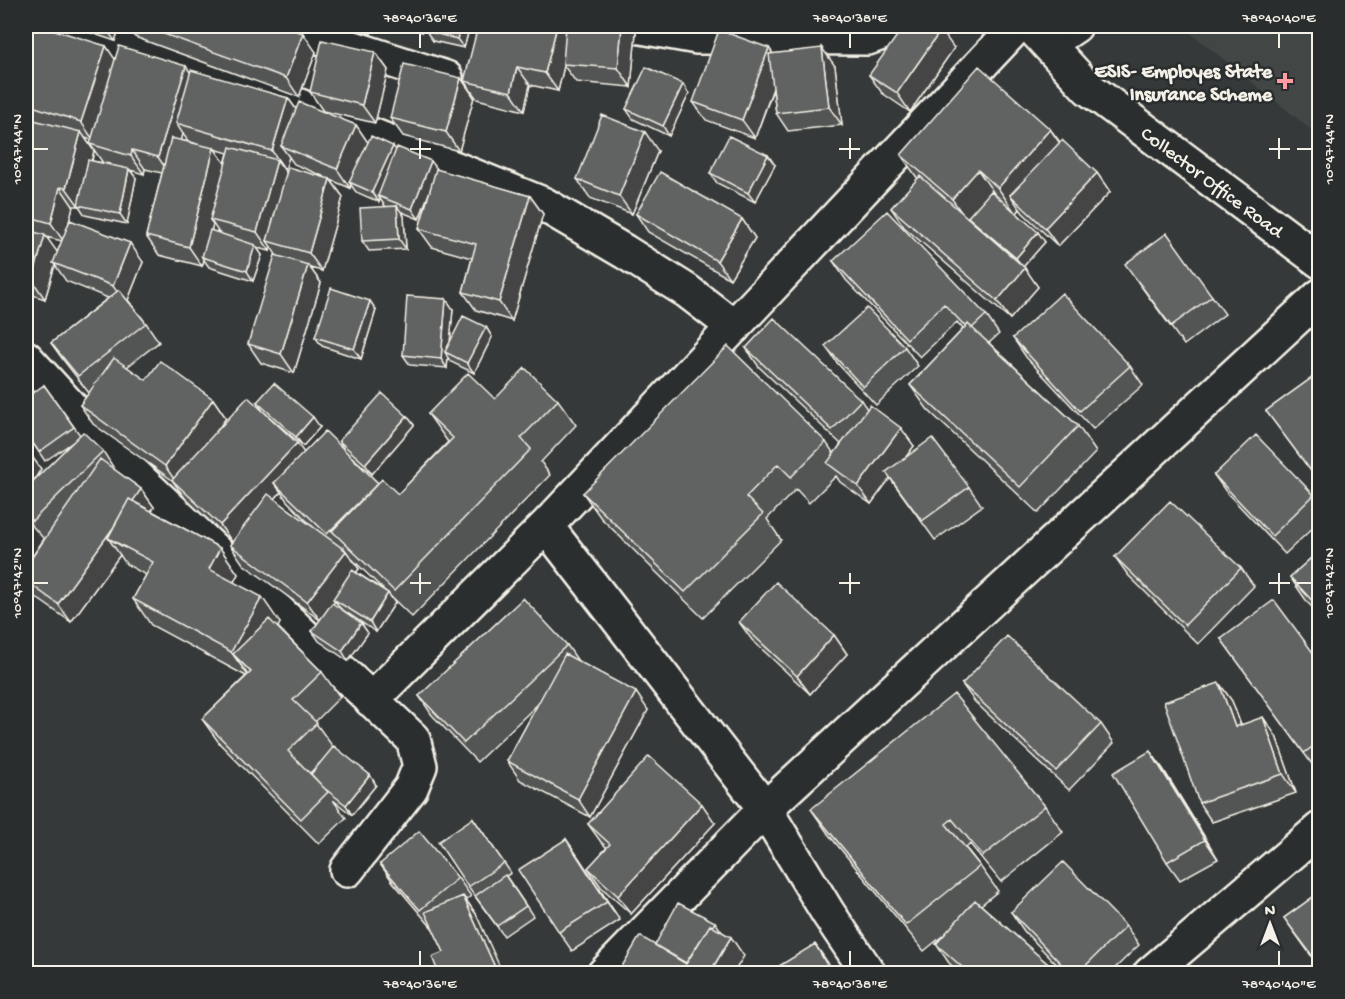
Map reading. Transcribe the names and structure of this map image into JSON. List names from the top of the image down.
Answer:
{
  "streets": {
    "street": ["Collector Office Road"]
  },
  "places": {
    "health": ["ESIS- Employes State Insurance Scheme"]
  },
  "north": "top",
  "coordinates": [
    "78°40'36\"E",
    "78°40'38\"E",
    "78°40'40\"E",
    "10°47'44\"N",
    "10°47'42\"N"
  ]
}
